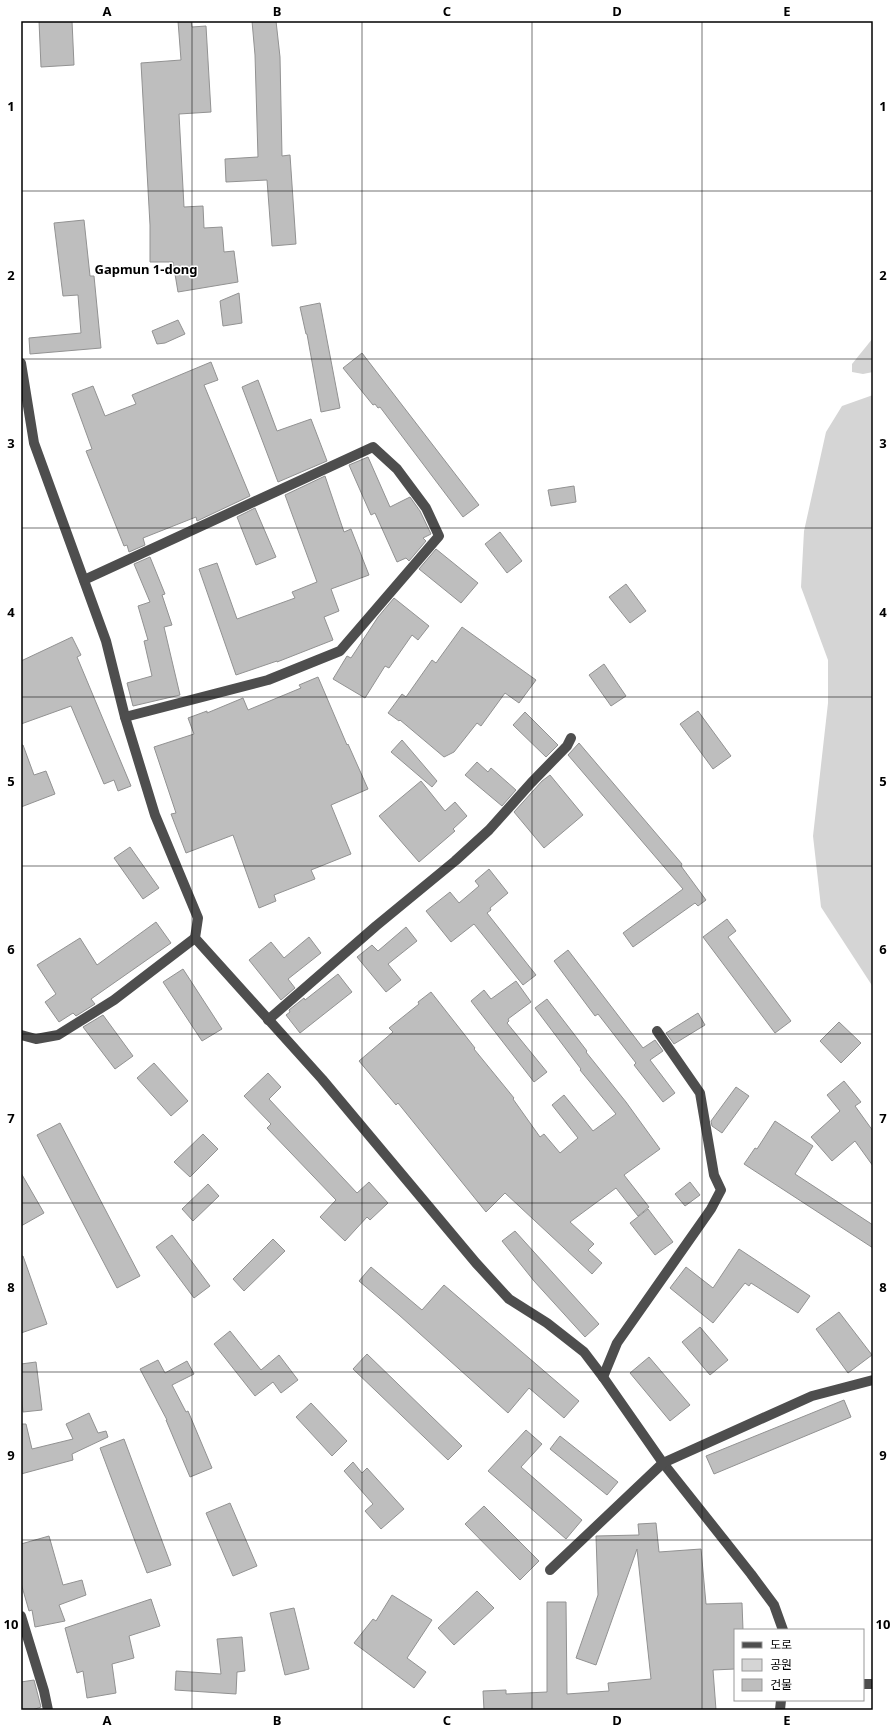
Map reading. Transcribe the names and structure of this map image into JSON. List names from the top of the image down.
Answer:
{
  "districts": ["Gapmun 1-dong"],
  "legend": ["도로", "공원", "건물"],
  "grid": {
    "columns": [
      "A",
      "B",
      "C",
      "D",
      "E"
    ],
    "rows": [
      "1",
      "2",
      "3",
      "4",
      "5",
      "6",
      "7",
      "8",
      "9",
      "10"
    ]
  }
}
